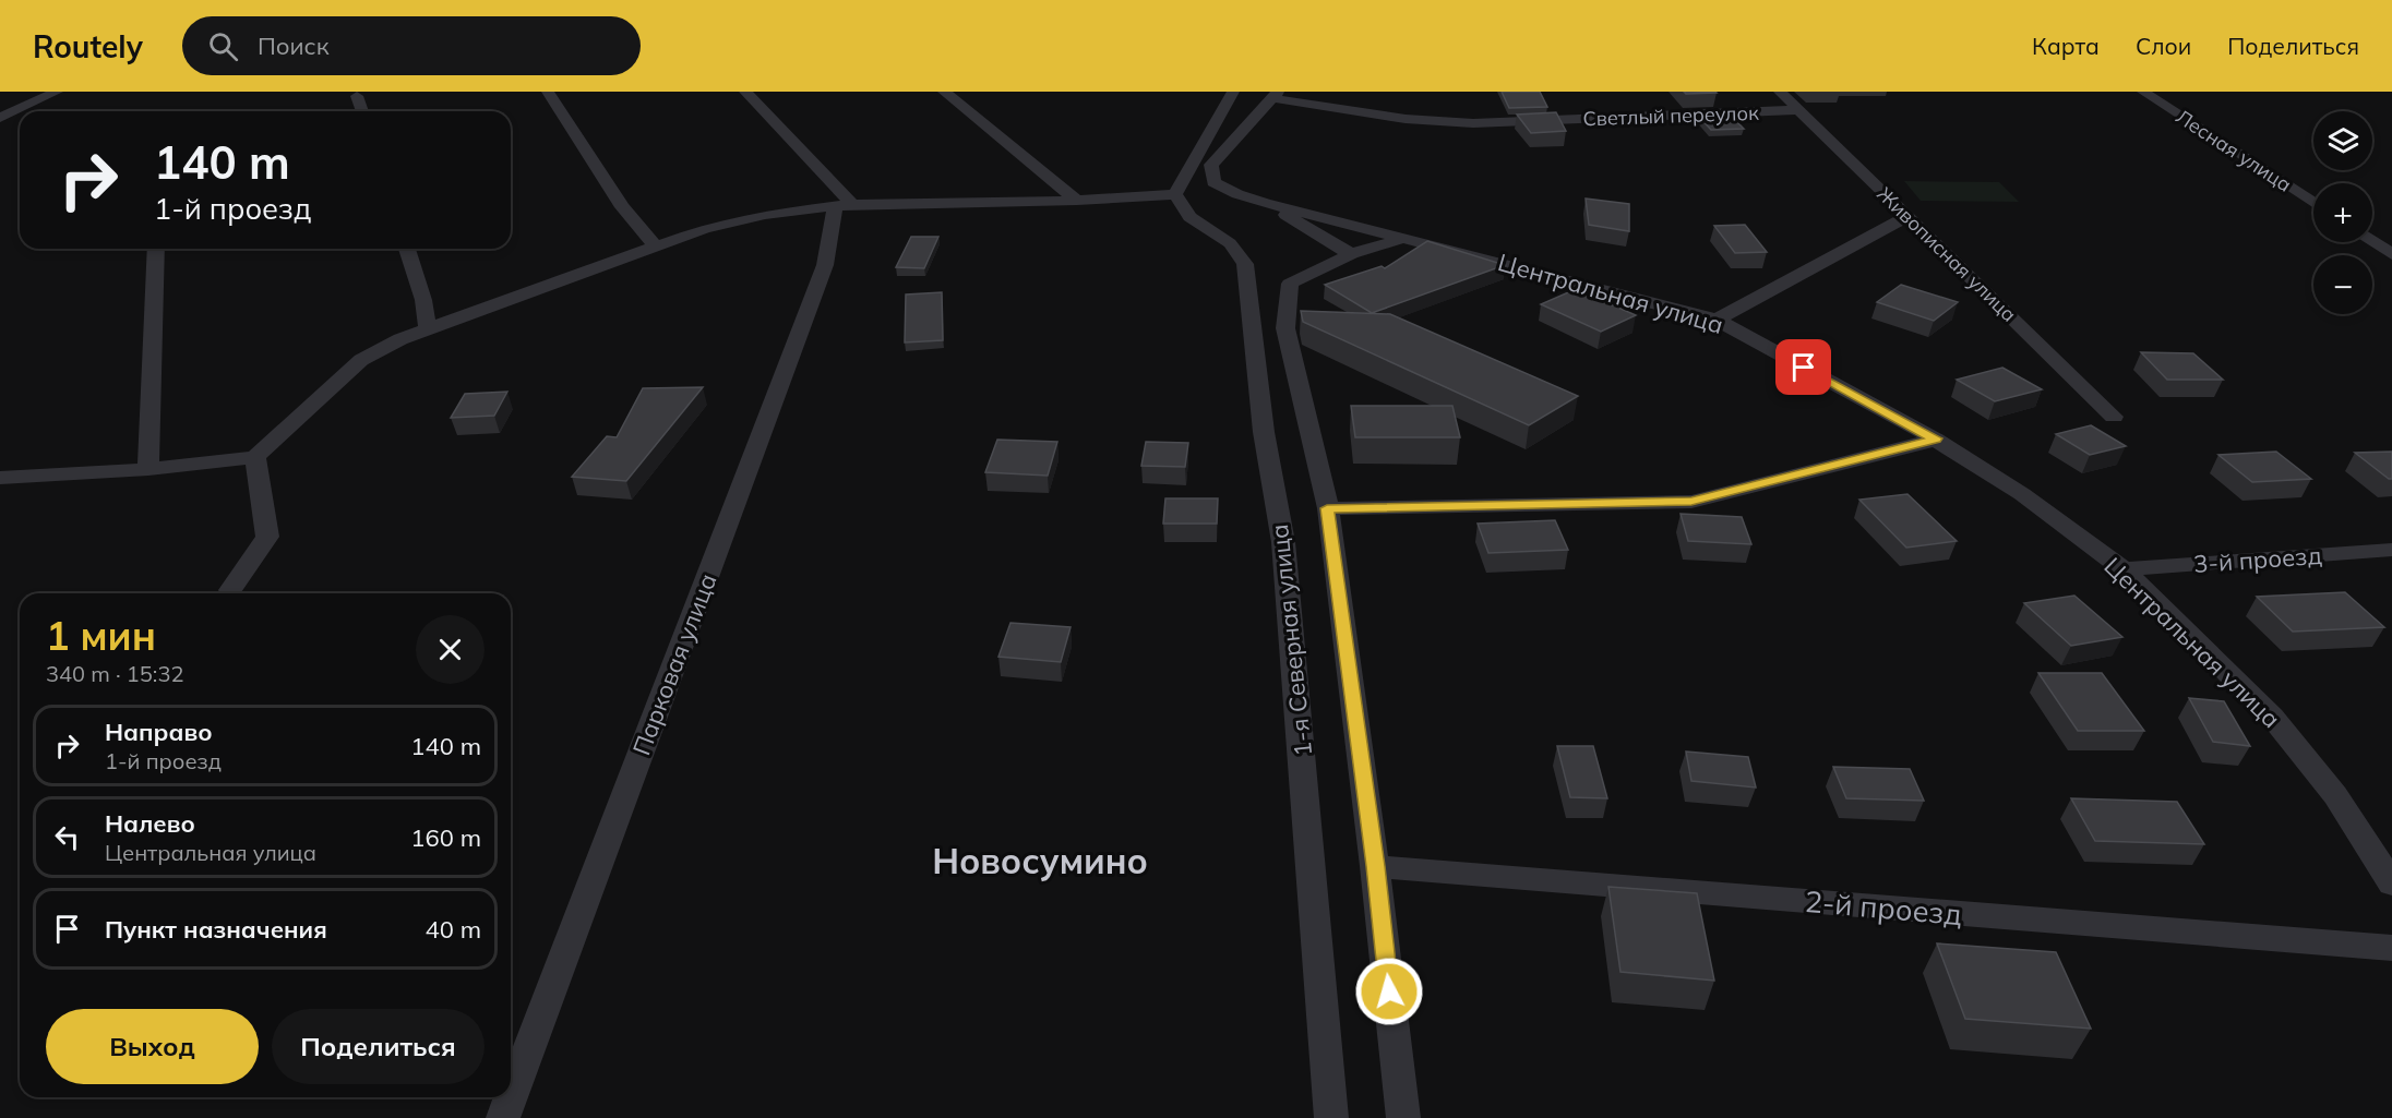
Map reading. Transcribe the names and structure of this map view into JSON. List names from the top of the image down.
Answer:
{
  "streets": {
    "street": [
      "Светлый переулок",
      "Лесная улица",
      "Живописная улица",
      "Центральная улица",
      "3-й проезд",
      "1-я Северная улица",
      "Парковая улица",
      "2-й проезд"
    ]
  },
  "crossings": [
    ["Светлый переулок", "Живописная улица"],
    ["Светлый переулок", "Центральная улица"],
    ["Центральная улица", "3-й проезд"]
  ],
  "districts": ["Новосумино"],
  "page": {
    "header": "Routely",
    "search": "Поиск",
    "nav": ["Карта", "Слои", "Поделиться"],
    "map_buttons": ["+", "−"],
    "turn": ["140 m", "1-й проезд"],
    "heading": ["1 мин", "340 m · 15:32"],
    "list": [
      {
        "name": "Направо",
        "note": "1-й проезд",
        "value": "140 m"
      },
      {
        "name": "Налево",
        "note": "Центральная улица",
        "value": "160 m"
      },
      {
        "name": "Пункт назначения",
        "value": "40 m"
      }
    ],
    "buttons": ["Выход", "Поделиться"]
  }
}
